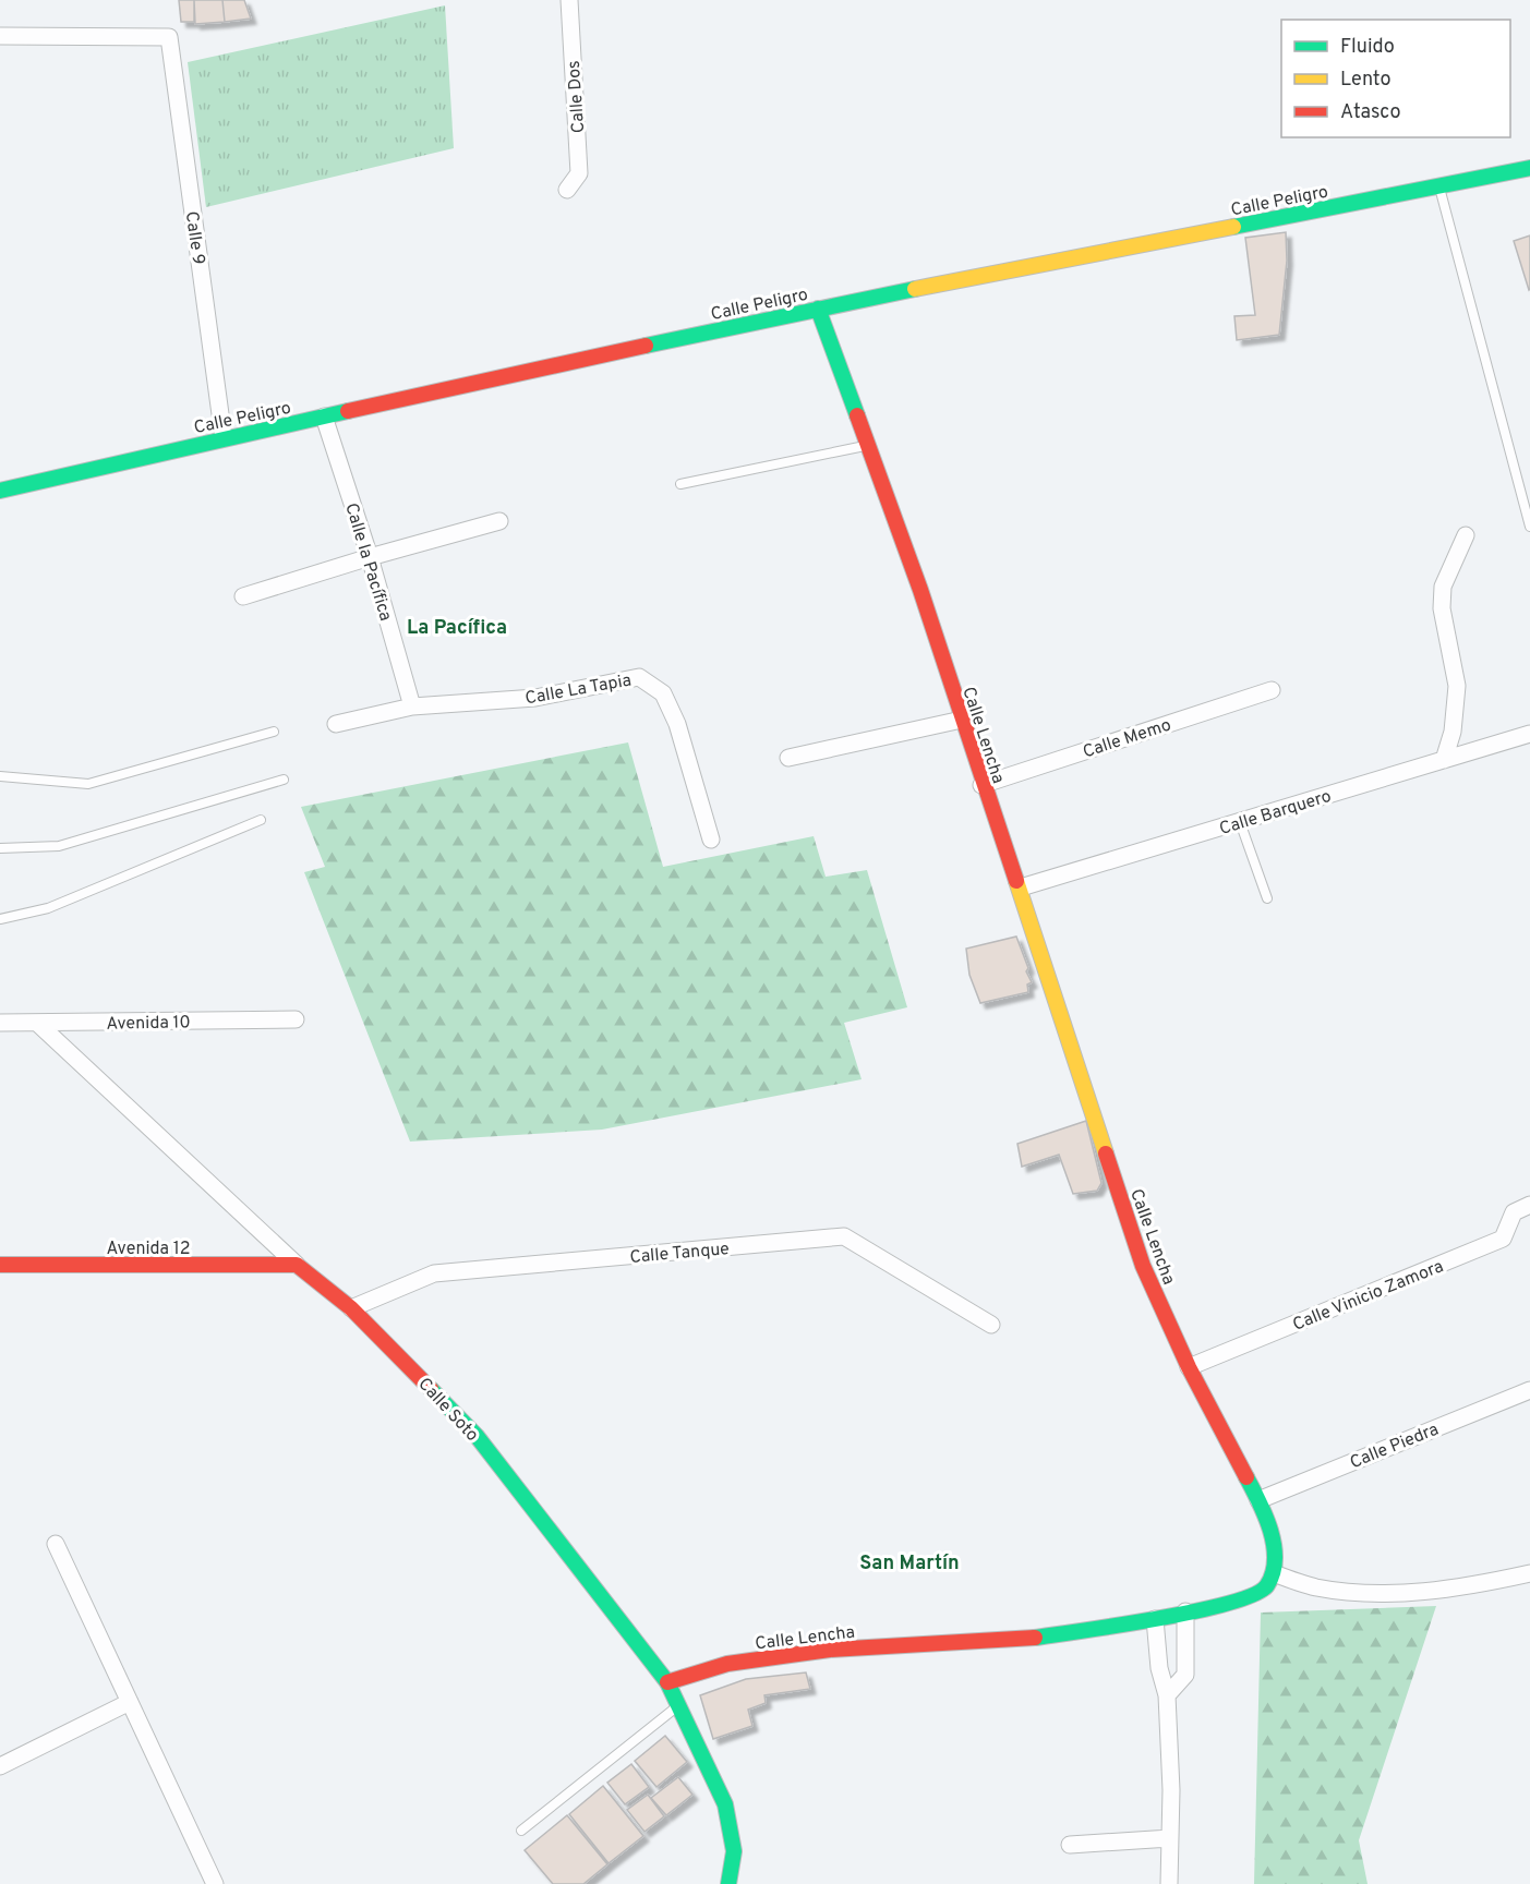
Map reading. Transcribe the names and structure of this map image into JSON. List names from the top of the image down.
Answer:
{
  "streets": {
    "street": [
      "Calle Dos",
      "Calle Peligro",
      "Calle 9",
      "Calle la Pacífica",
      "Calle La Tapia",
      "Calle Lencha",
      "Calle Memo",
      "Calle Barquero",
      "Avenida 10",
      "Avenida 12",
      "Calle Tanque",
      "Calle Vinicio Zamora",
      "Calle Soto",
      "Calle Piedra"
    ]
  },
  "crossings": [
    ["Calle Peligro", "Calle 9"],
    ["Calle Peligro", "Calle la Pacífica"],
    ["Calle Peligro", "Calle Lencha"],
    ["Calle la Pacífica", "Calle La Tapia"],
    ["Calle Lencha", "Calle Memo"],
    ["Calle Lencha", "Calle Barquero"],
    ["Calle Lencha", "Calle Vinicio Zamora"],
    ["Calle Lencha", "Calle Soto"],
    ["Calle Lencha", "Calle Piedra"],
    ["Avenida 10", "Calle Soto"],
    ["Avenida 12", "Calle Soto"],
    ["Calle Tanque", "Calle Soto"]
  ],
  "districts": ["La Pacífica", "San Martín"],
  "legend": ["Fluido", "Lento", "Atasco"]
}
